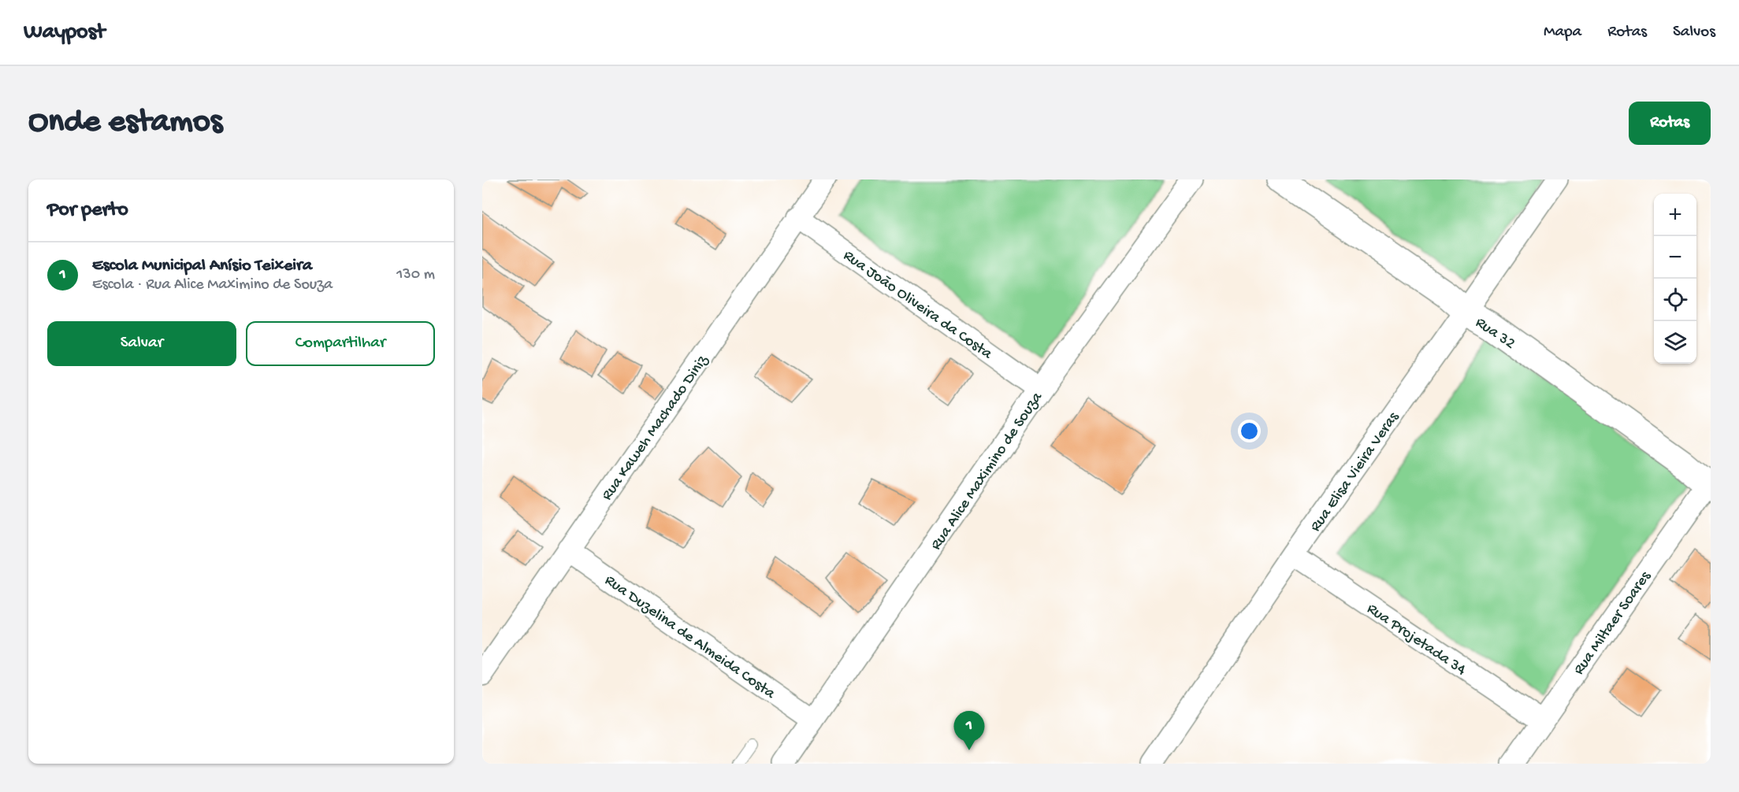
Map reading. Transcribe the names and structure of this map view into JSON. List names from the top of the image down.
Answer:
{
  "streets": {
    "main road": ["Rua 32"],
    "street": [
      "Rua João Oliveira da Costa",
      "Rua Kaweh Machado Diniz",
      "Rua Alice Maximino de Souza",
      "Rua Elisa Vieira Veras",
      "Rua Miltaer Soares",
      "Rua Duzelina de Almeida Costa",
      "Rua Projetada 34"
    ]
  },
  "crossings": [
    ["Rua João Oliveira da Costa", "Rua Kaweh Machado Diniz"],
    ["Rua João Oliveira da Costa", "Rua Alice Maximino de Souza"],
    ["Rua 32", "Rua Elisa Vieira Veras"],
    ["Rua 32", "Rua Miltaer Soares"],
    ["Rua Kaweh Machado Diniz", "Rua Duzelina de Almeida Costa"],
    ["Rua Alice Maximino de Souza", "Rua Duzelina de Almeida Costa"],
    ["Rua Elisa Vieira Veras", "Rua Projetada 34"],
    ["Rua Miltaer Soares", "Rua Projetada 34"]
  ],
  "page": {
    "header": "Waypost",
    "nav": ["Mapa", "Rotas", "Salvos"],
    "buttons": [
      "Rotas",
      ["Salvar", "Compartilhar"]
    ],
    "title": "Onde estamos",
    "heading": "Por perto",
    "map_buttons": ["+", "−"],
    "list": [
      {
        "mark": "1",
        "name": "Escola Municipal Anísio Teixeira",
        "note": "Escola · Rua Alice Maximino de Souza",
        "value": "130 m"
      }
    ],
    "pins": "1"
  }
}
